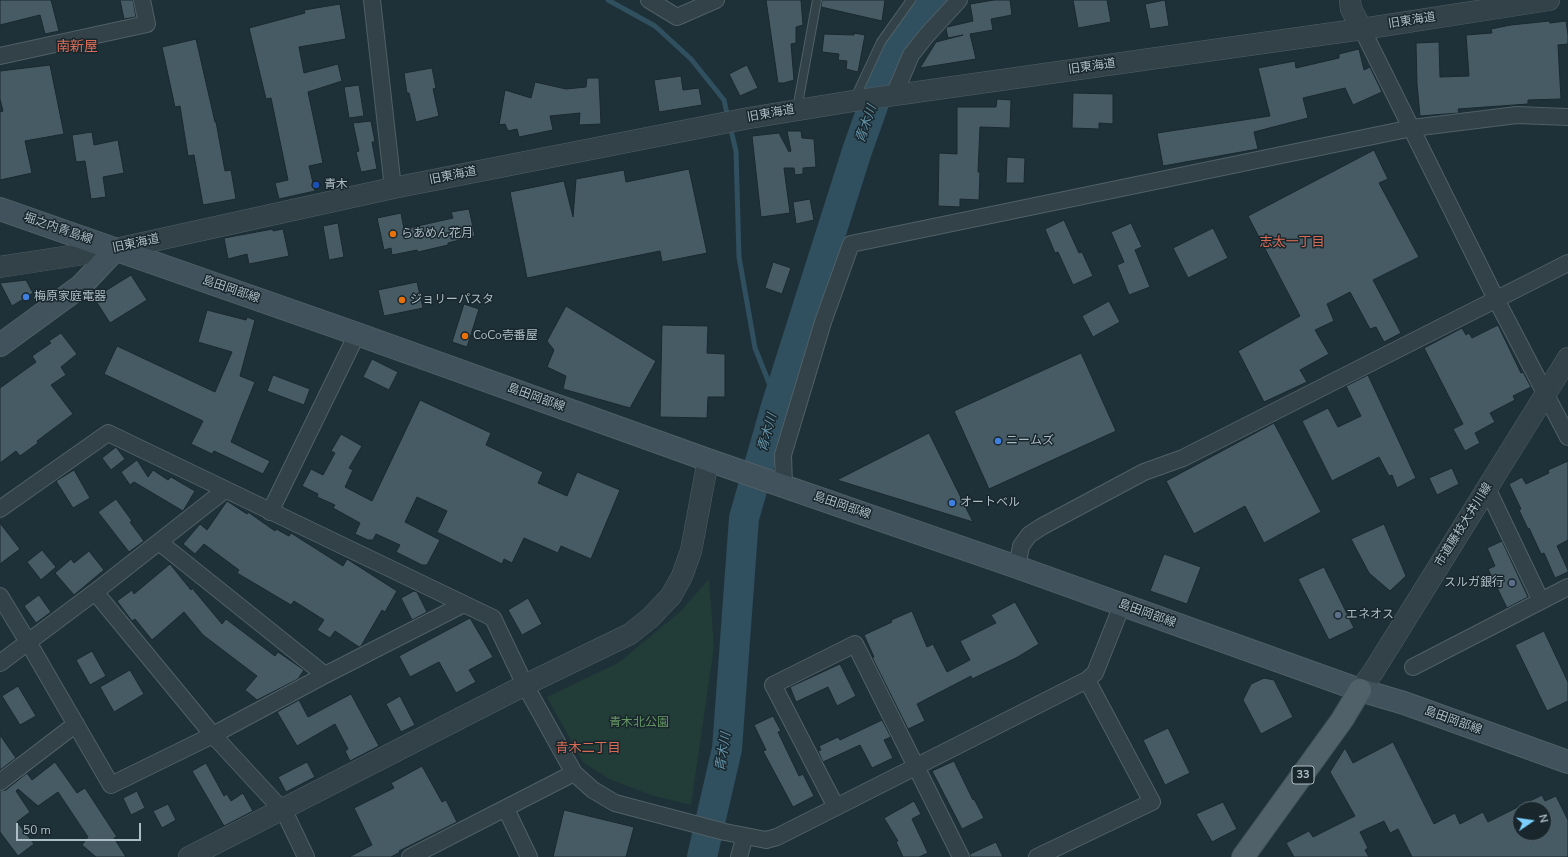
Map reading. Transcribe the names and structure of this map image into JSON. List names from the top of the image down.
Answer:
{
  "streets": {
    "main road": ["堀之内青島線", "島田岡部線", "33"],
    "street": ["旧東海道", "市道藤枝大井川線"]
  },
  "crossings": [
    ["旧東海道", "堀之内青島線"],
    ["旧東海道", "島田岡部線"],
    ["堀之内青島線", "島田岡部線"],
    ["島田岡部線", "市道藤枝大井川線"],
    ["島田岡部線", "33"],
    ["市道藤枝大井川線", "33"]
  ],
  "districts": ["南新屋", "志太一丁目", "青木二丁目"],
  "water": ["青木川"],
  "parks": ["青木北公園"],
  "places": [
    "青木",
    "らあめん花月",
    "梅原家庭電器",
    "ジョリーパスタ",
    "CoCo壱番屋",
    "ニームズ",
    "オートベル",
    "スルガ銀行",
    "エネオス"
  ],
  "scale_bar": "50 m",
  "north": "right"
}
